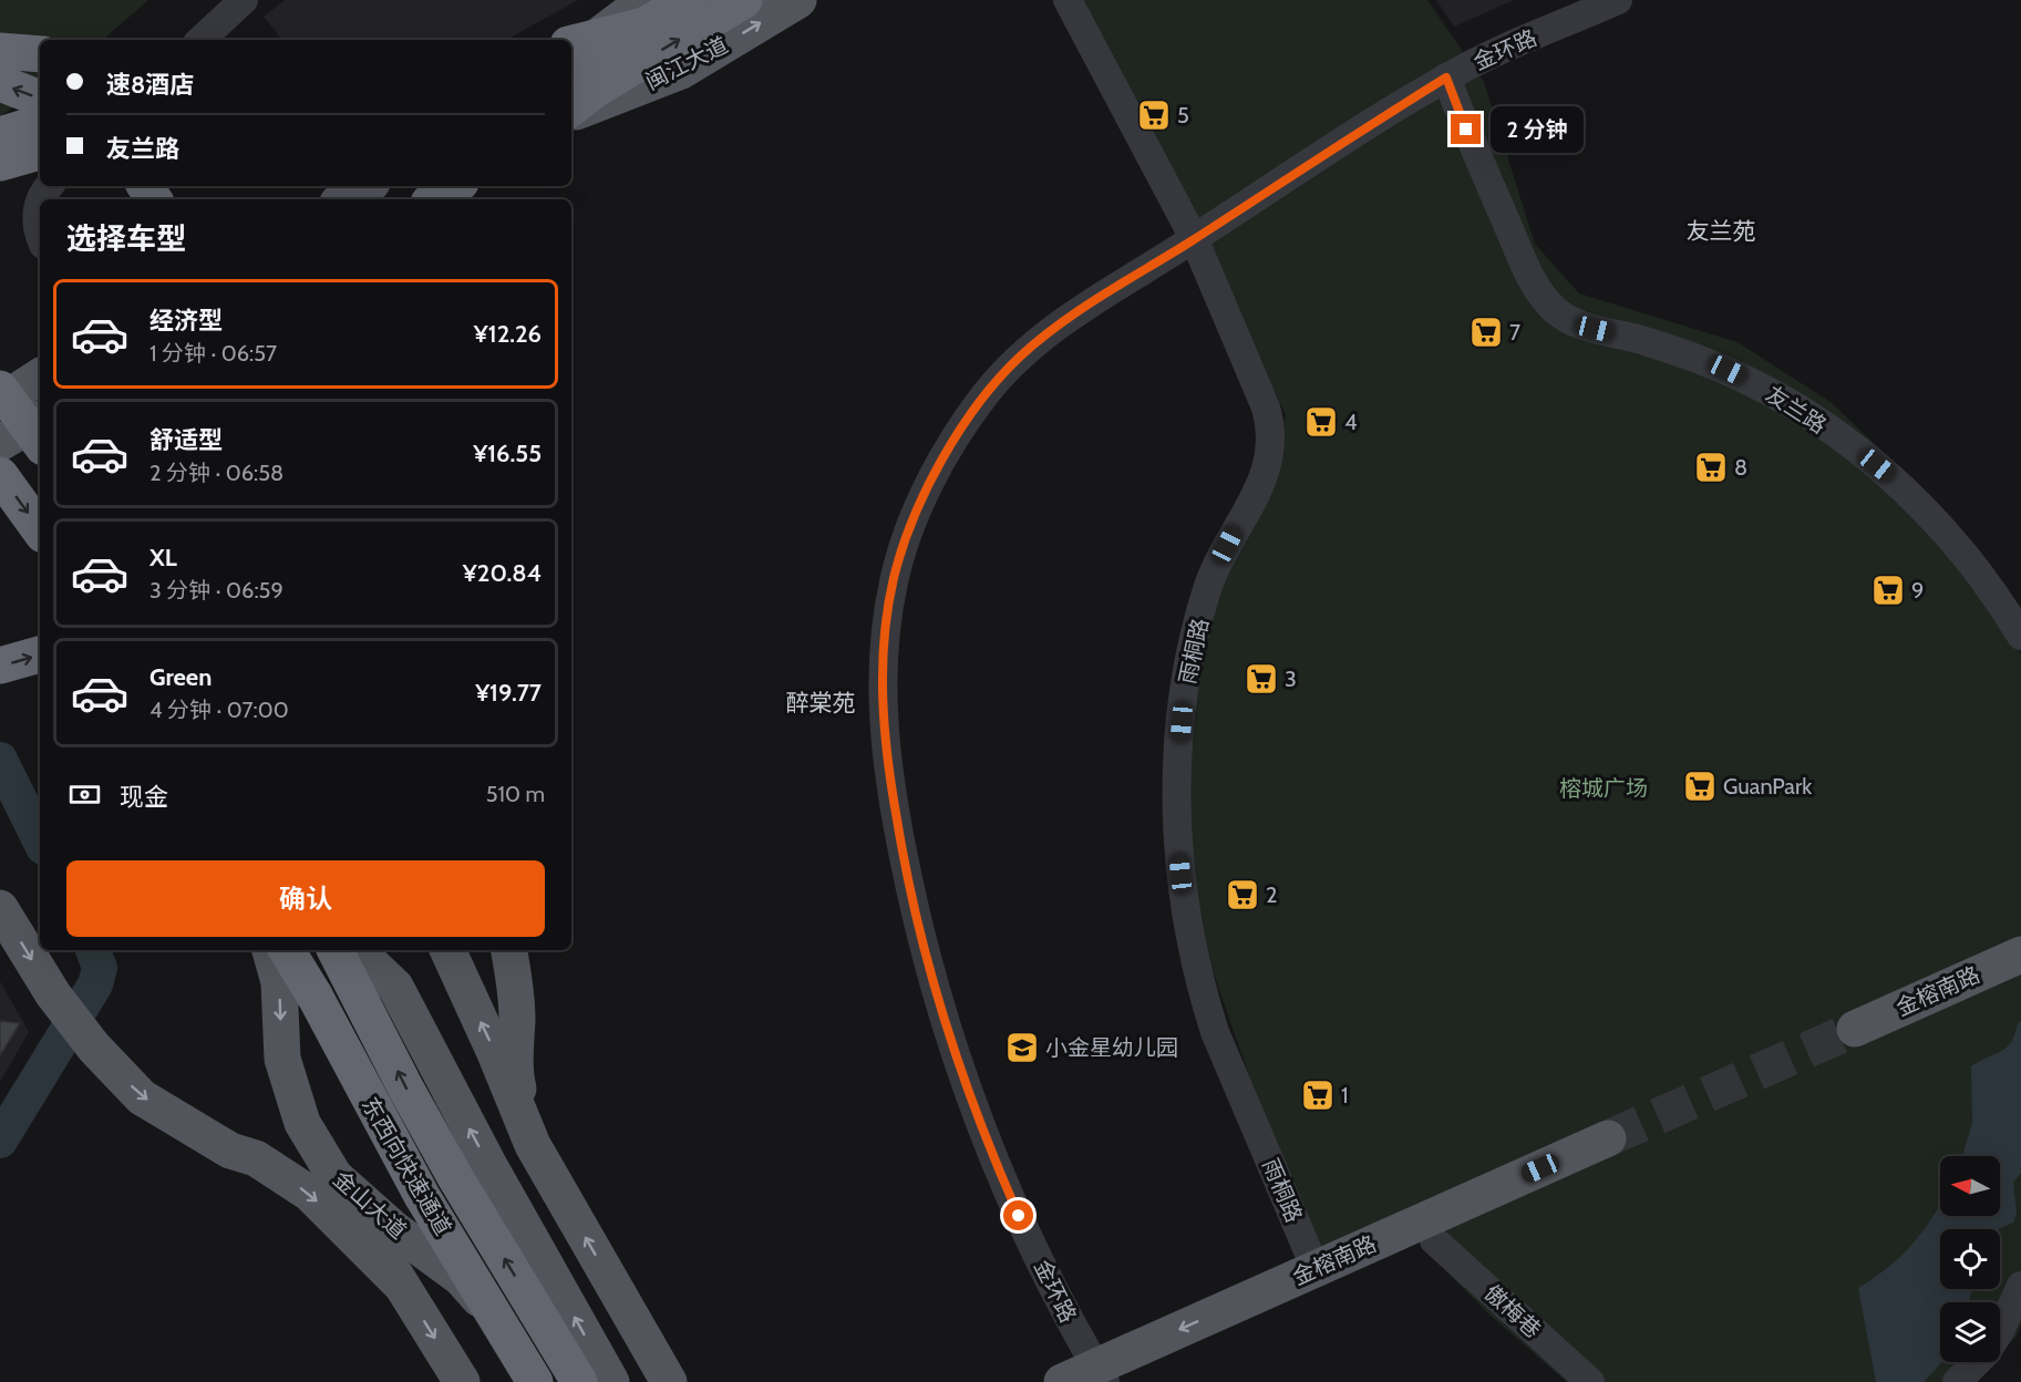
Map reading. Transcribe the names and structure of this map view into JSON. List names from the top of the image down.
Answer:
{
  "streets": {
    "highway": ["东西向快速通道"],
    "main road": ["闽江大道", "金榕南路", "金山大道"],
    "street": [
      "金环路",
      "友兰路",
      "雨桐路",
      "傲梅巷"
    ]
  },
  "crossings": [
    ["金环路", "友兰路"],
    ["金环路", "雨桐路"],
    ["金环路", "金榕南路"],
    ["雨桐路", "金榕南路"],
    ["金榕南路", "傲梅巷"]
  ],
  "districts": ["友兰苑", "醉棠苑"],
  "parks": ["榕城广场"],
  "places": {
    "supermarket": [
      "5",
      "7",
      "4",
      "8",
      "9",
      "3",
      "GuanPark",
      "2",
      "1"
    ],
    "school or university": ["小金星幼儿园"]
  },
  "north": "left",
  "page": {
    "banner": ["速8酒店", "友兰路"],
    "bubble": "2 分钟",
    "heading": "选择车型",
    "list": [
      {
        "name": "经济型",
        "note": "1 分钟 · 06:57",
        "value": "¥12.26"
      },
      {
        "name": "舒适型",
        "note": "2 分钟 · 06:58",
        "value": "¥16.55"
      },
      {
        "name": "XL",
        "note": "3 分钟 · 06:59",
        "value": "¥20.84"
      },
      {
        "name": "Green",
        "note": "4 分钟 · 07:00",
        "value": "¥19.77"
      }
    ],
    "pay": ["现金", "510 m"],
    "buttons": "确认"
  }
}
